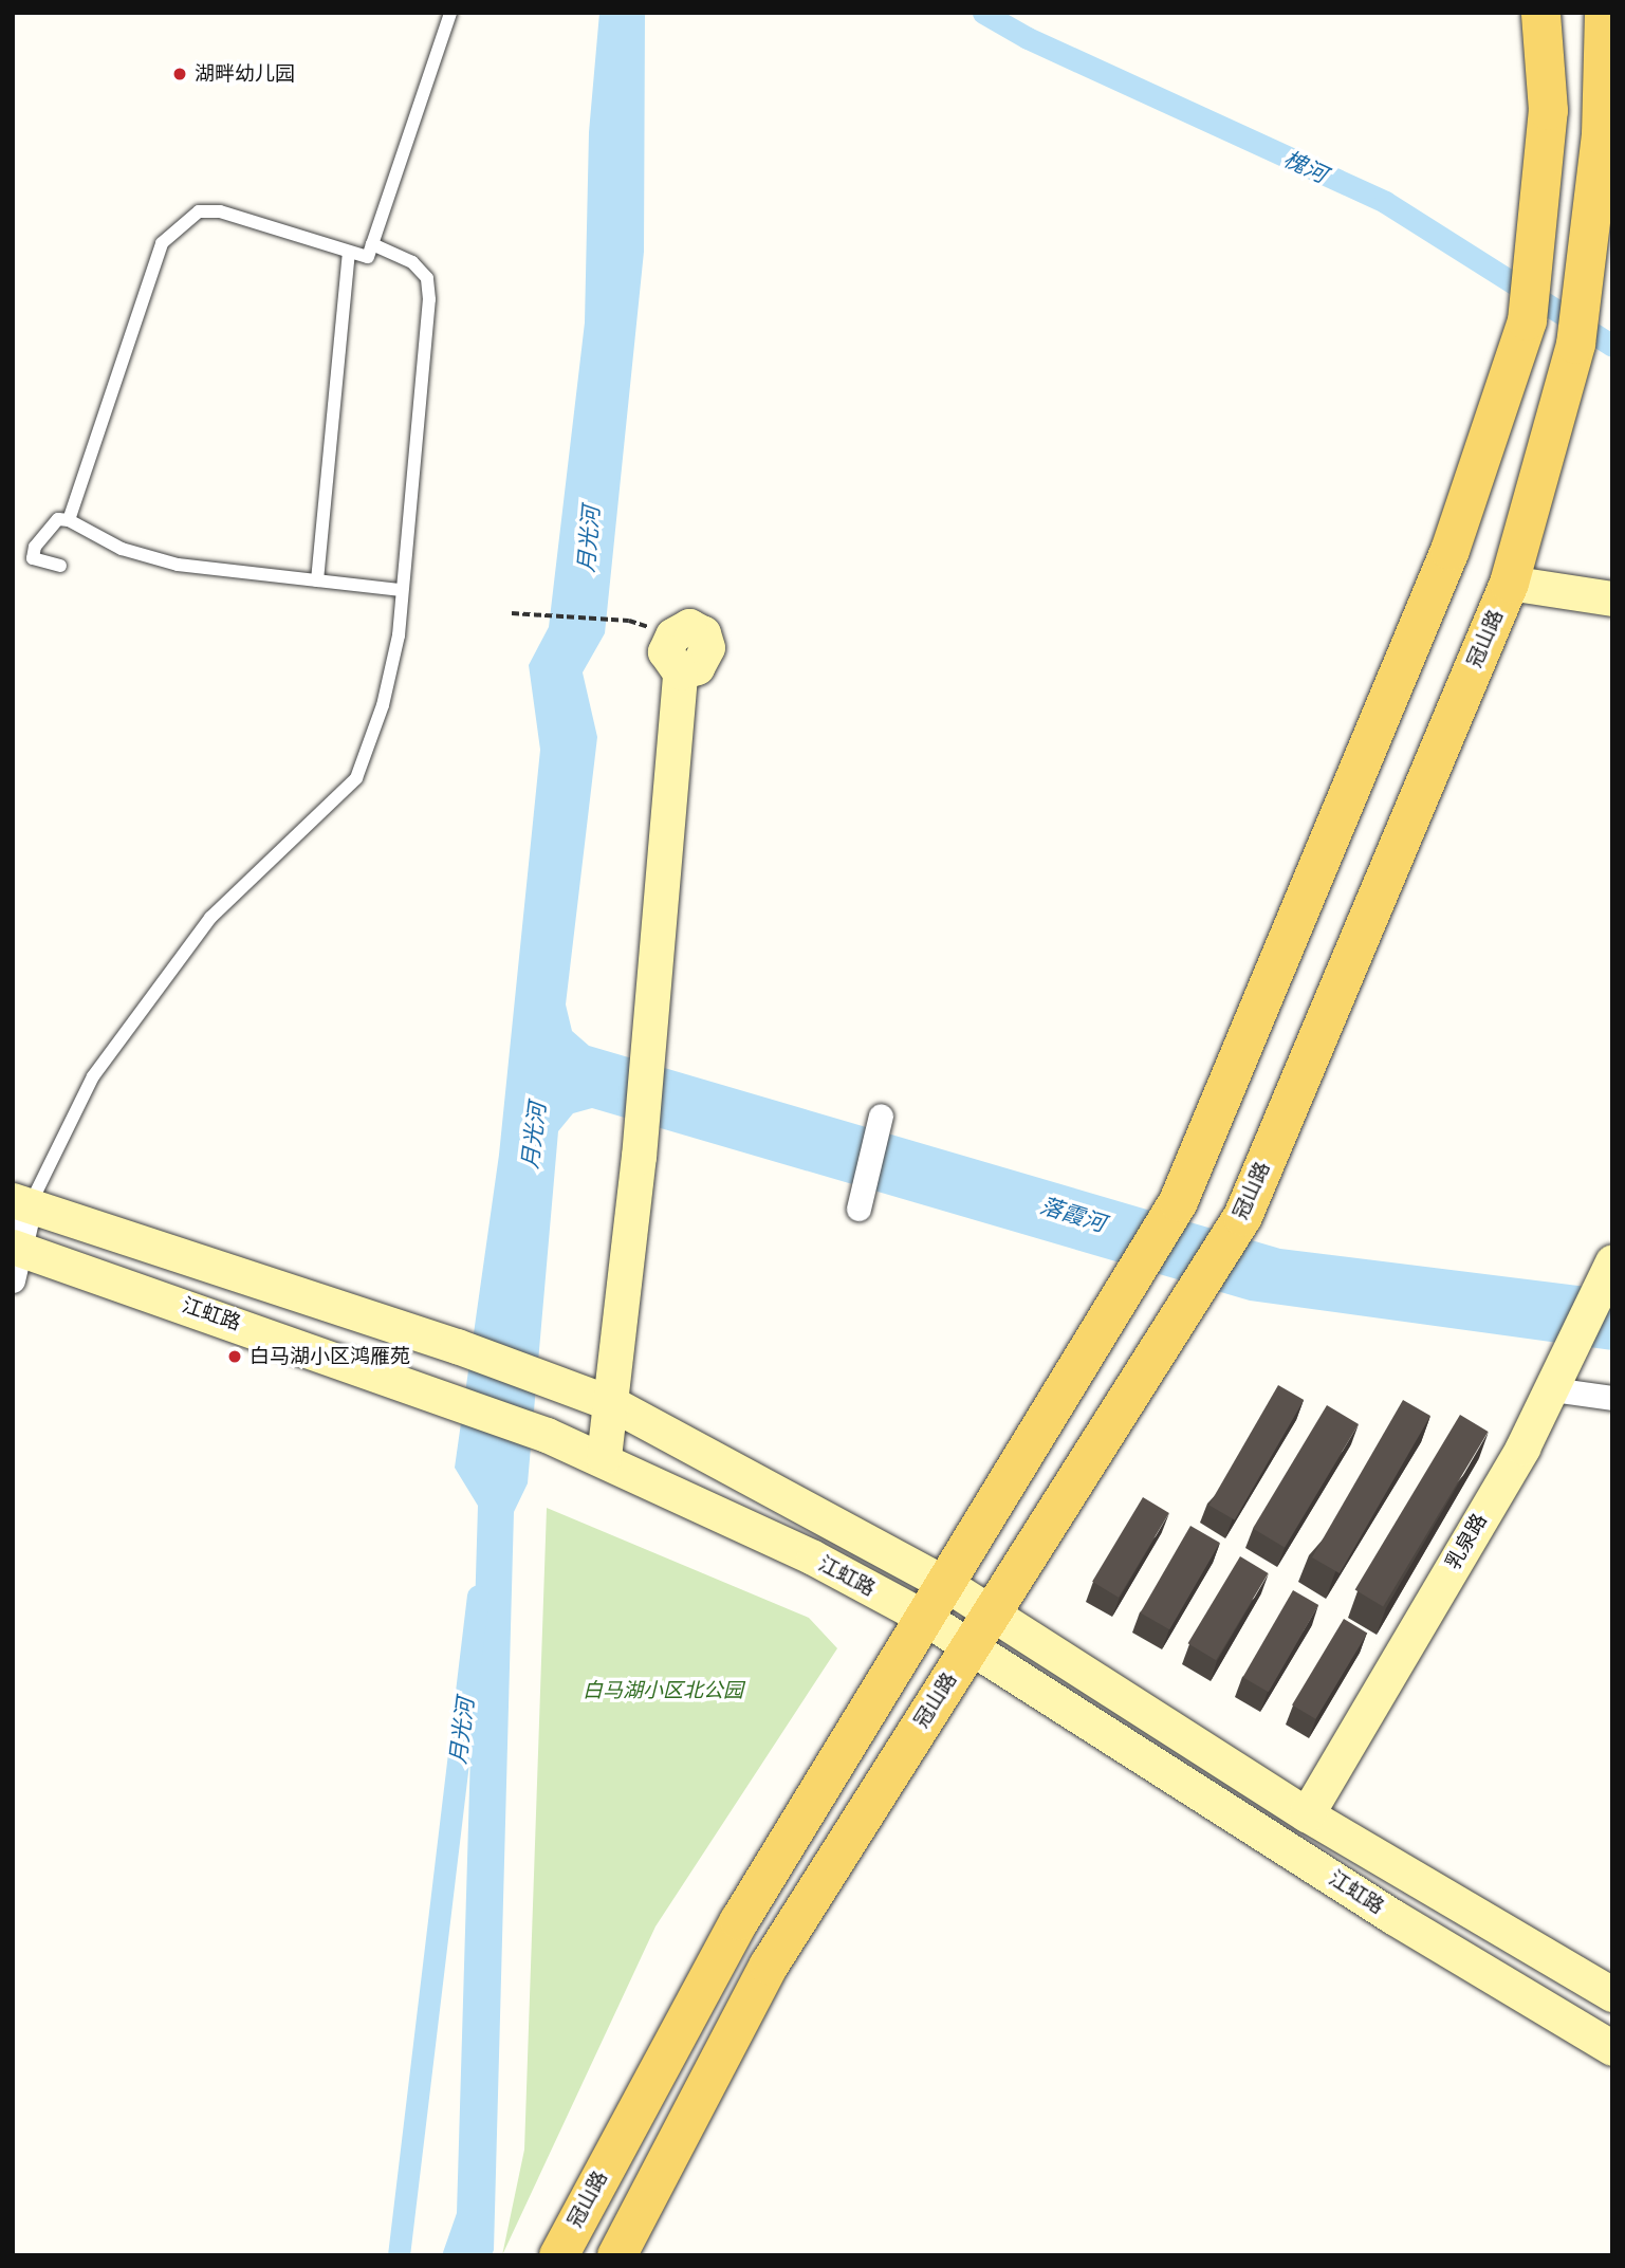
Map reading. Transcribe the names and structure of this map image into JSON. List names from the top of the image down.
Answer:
{
  "streets": {
    "main road": ["冠山路", "江虹路", "乳泉路"]
  },
  "crossings": [
    ["冠山路", "江虹路"],
    ["江虹路", "乳泉路"]
  ],
  "water": ["槐河", "月光河", "落霞河"],
  "parks": ["白马湖小区北公园"],
  "places": ["湖畔幼儿园", "白马湖小区鸿雁苑"]
}
